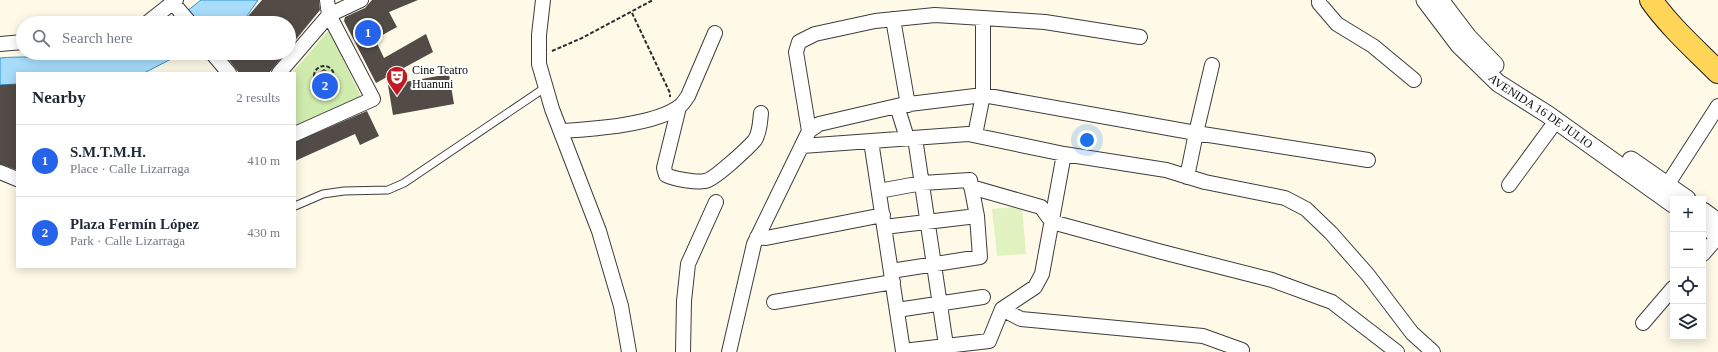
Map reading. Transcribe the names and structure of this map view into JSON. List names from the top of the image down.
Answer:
{
  "streets": {
    "street": ["AVENIDA 16 DE JULIO"]
  },
  "places": {
    "theatre": ["Cine Teatro Huanuni"]
  },
  "page": {
    "search": "Search here",
    "pins": ["1", "2"],
    "heading": ["Nearby", "2 results"],
    "list": [
      {
        "mark": "1",
        "name": "S.M.T.M.H.",
        "note": "Place · Calle Lizarraga",
        "value": "410 m"
      },
      {
        "mark": "2",
        "name": "Plaza Fermín López",
        "note": "Park · Calle Lizarraga",
        "value": "430 m"
      }
    ],
    "map_buttons": ["+", "−"]
  }
}
